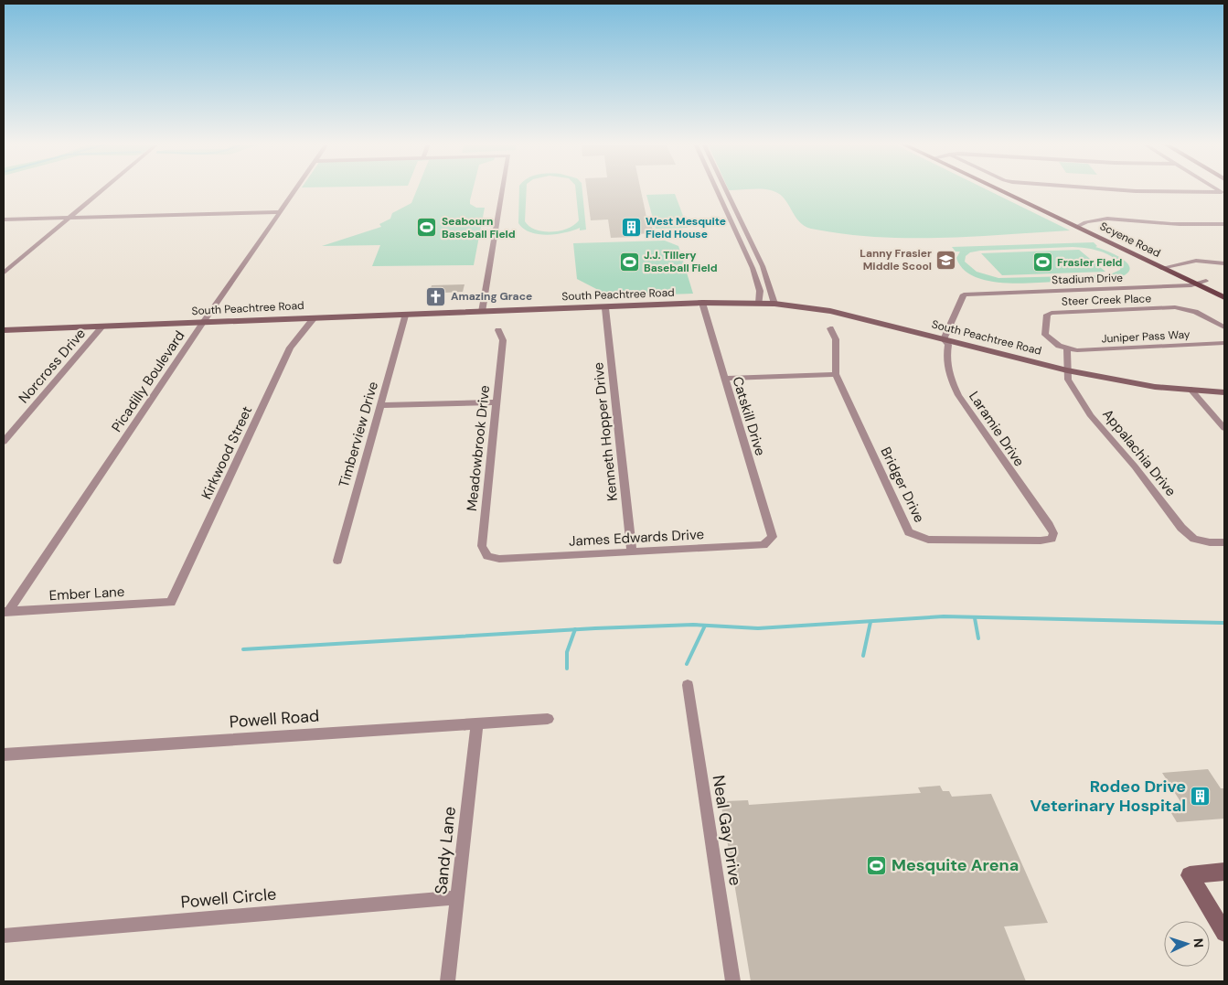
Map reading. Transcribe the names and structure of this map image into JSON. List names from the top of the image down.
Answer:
{
  "streets": {
    "main road": ["Scyene Road", "South Peachtree Road"],
    "street": [
      "Stadium Drive",
      "Steer Creek Place",
      "Juniper Pass Way",
      "Norcross Drive",
      "Picadilly Boulevard",
      "Catskill Drive",
      "Laramie Drive",
      "Kenneth Hopper Drive",
      "Timberview Drive",
      "Meadowbrook Drive",
      "Kirkwood Street",
      "Appalachia Drive",
      "Bridger Drive",
      "James Edwards Drive",
      "Ember Lane",
      "Powell Road",
      "Neal Gay Drive",
      "Sandy Lane",
      "Powell Circle"
    ]
  },
  "crossings": [
    ["Scyene Road", "Stadium Drive"],
    ["Stadium Drive", "South Peachtree Road"],
    ["Stadium Drive", "Laramie Drive"],
    ["South Peachtree Road", "Norcross Drive"],
    ["South Peachtree Road", "Picadilly Boulevard"],
    ["South Peachtree Road", "Catskill Drive"],
    ["South Peachtree Road", "Laramie Drive"],
    ["South Peachtree Road", "Kenneth Hopper Drive"],
    ["South Peachtree Road", "Timberview Drive"],
    ["South Peachtree Road", "Kirkwood Street"],
    ["South Peachtree Road", "Appalachia Drive"],
    ["Steer Creek Place", "Juniper Pass Way"],
    ["Steer Creek Place", "Appalachia Drive"],
    ["Juniper Pass Way", "Appalachia Drive"],
    ["Picadilly Boulevard", "Ember Lane"],
    ["Catskill Drive", "James Edwards Drive"],
    ["Laramie Drive", "Bridger Drive"],
    ["Kenneth Hopper Drive", "James Edwards Drive"],
    ["Meadowbrook Drive", "James Edwards Drive"],
    ["Kirkwood Street", "Ember Lane"],
    ["Powell Road", "Sandy Lane"],
    ["Sandy Lane", "Powell Circle"]
  ],
  "places": {
    "sports": [
      "Seabourn Baseball Field",
      "J.J. Tillery Baseball Field",
      "Frasier Field",
      "Mesquite Arena"
    ],
    "building": ["West Mesquite Field House", "Rodeo Drive Veterinary Hospital"],
    "school or university": ["Lanny Frasier Middle Scool"],
    "church": ["Amazing Grace"]
  },
  "north": "right"
}
